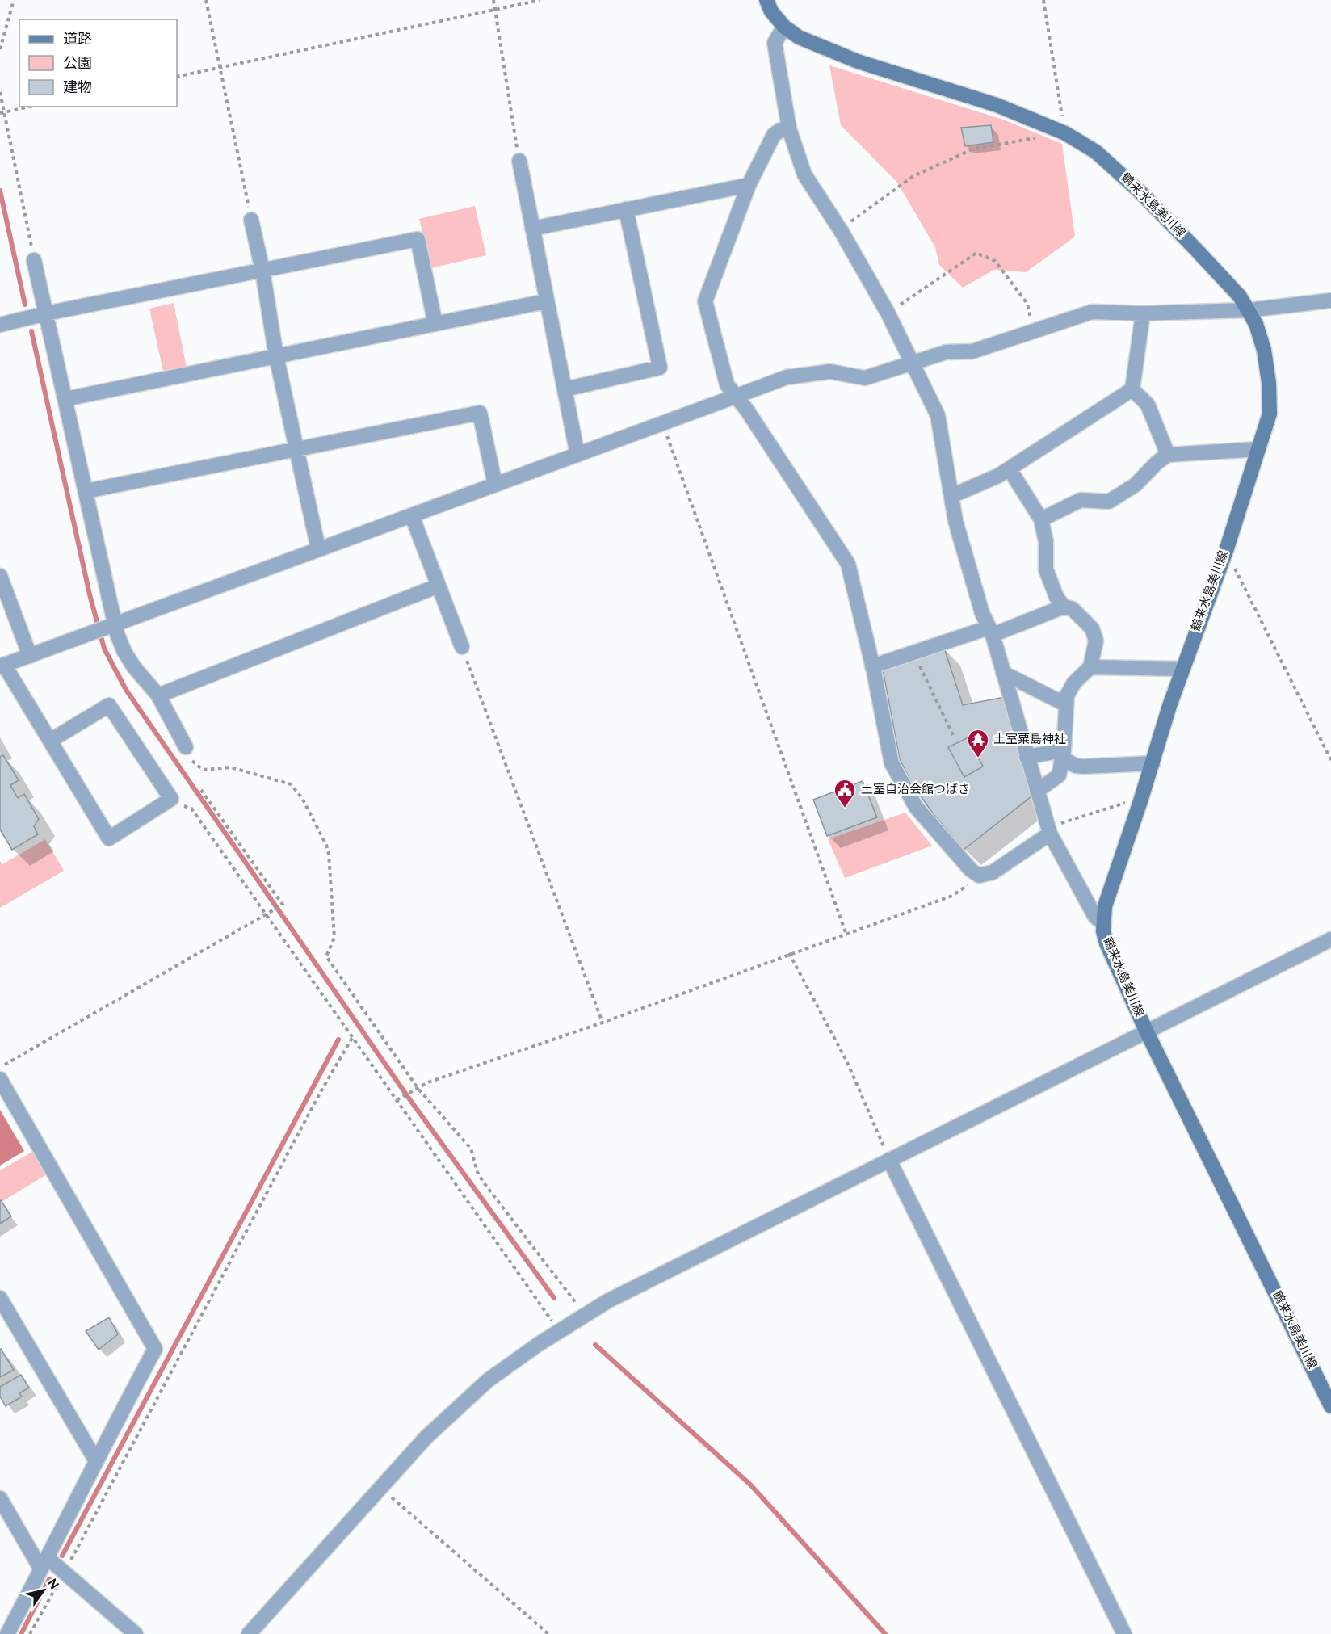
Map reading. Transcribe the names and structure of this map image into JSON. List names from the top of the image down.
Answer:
{
  "streets": {
    "main road": ["鶴来水島美川線"]
  },
  "places": {
    "temple": ["土室粟島神社"],
    "public building": ["土室自治会館つばき"]
  },
  "legend": ["道路", "公園", "建物"],
  "north": "top right"
}
